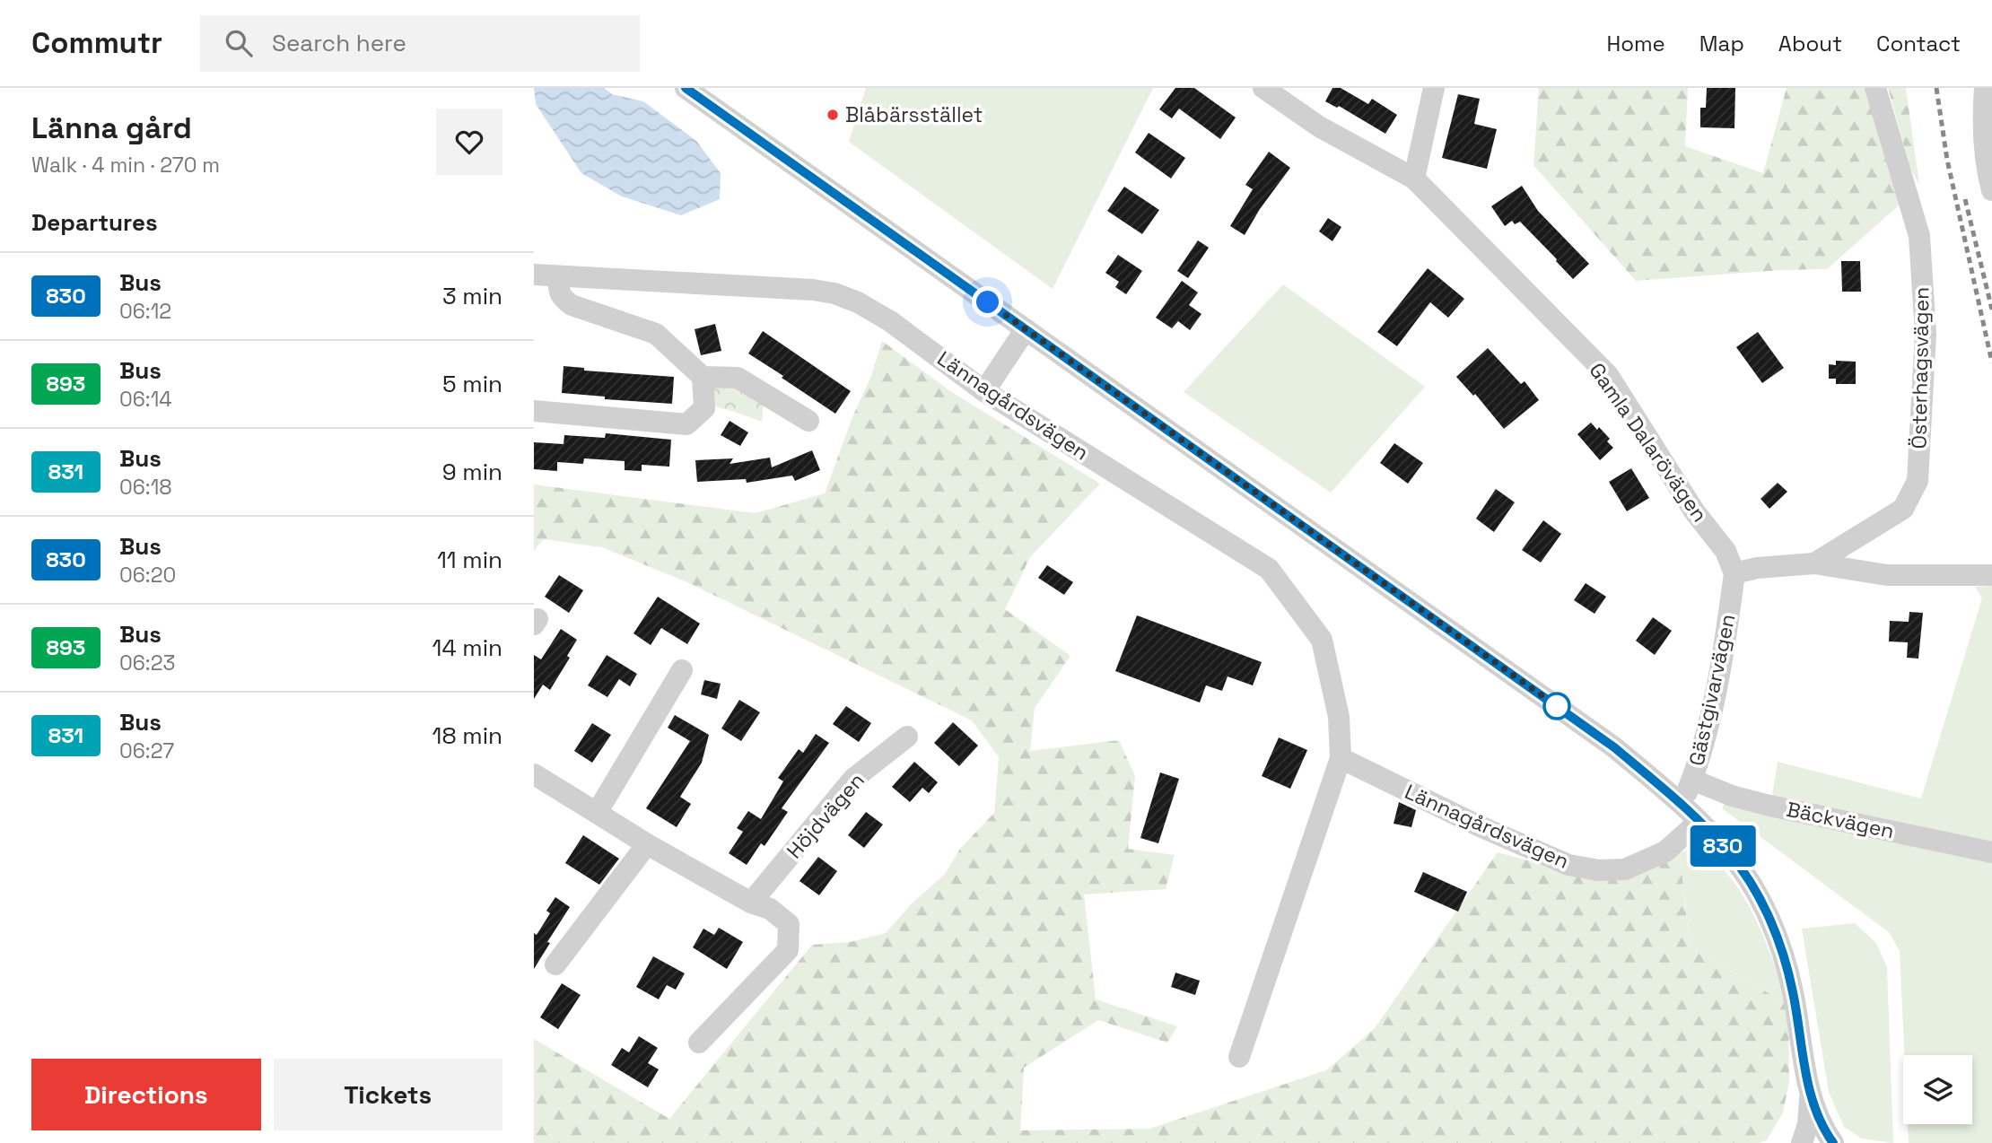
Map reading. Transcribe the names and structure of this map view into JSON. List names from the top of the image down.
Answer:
{
  "streets": {
    "street": [
      "Österhagsvägen",
      "Lännagårdsvägen",
      "Gamla Dalarövägen",
      "Gästgivarvägen",
      "Höjdvägen",
      "Bäckvägen"
    ]
  },
  "crossings": [
    ["Gamla Dalarövägen", "Gästgivarvägen"],
    ["Gästgivarvägen", "Bäckvägen"]
  ],
  "places": ["Blåbärsstället"],
  "lines": ["bus line 830"],
  "page": {
    "header": "Commutr",
    "search": "Search here",
    "nav": [
      "Home",
      "Map",
      "About",
      "Contact"
    ],
    "heading": [
      ["Länna gård", "Walk · 4 min · 270 m"],
      "Departures"
    ],
    "on_map": "830",
    "list": [
      {
        "mark": "830",
        "name": "Bus",
        "note": "06:12",
        "value": "3 min"
      },
      {
        "mark": "893",
        "name": "Bus",
        "note": "06:14",
        "value": "5 min"
      },
      {
        "mark": "831",
        "name": "Bus",
        "note": "06:18",
        "value": "9 min"
      },
      {
        "mark": "830",
        "name": "Bus",
        "note": "06:20",
        "value": "11 min"
      },
      {
        "mark": "893",
        "name": "Bus",
        "note": "06:23",
        "value": "14 min"
      },
      {
        "mark": "831",
        "name": "Bus",
        "note": "06:27",
        "value": "18 min"
      }
    ],
    "buttons": ["Directions", "Tickets"]
  }
}
